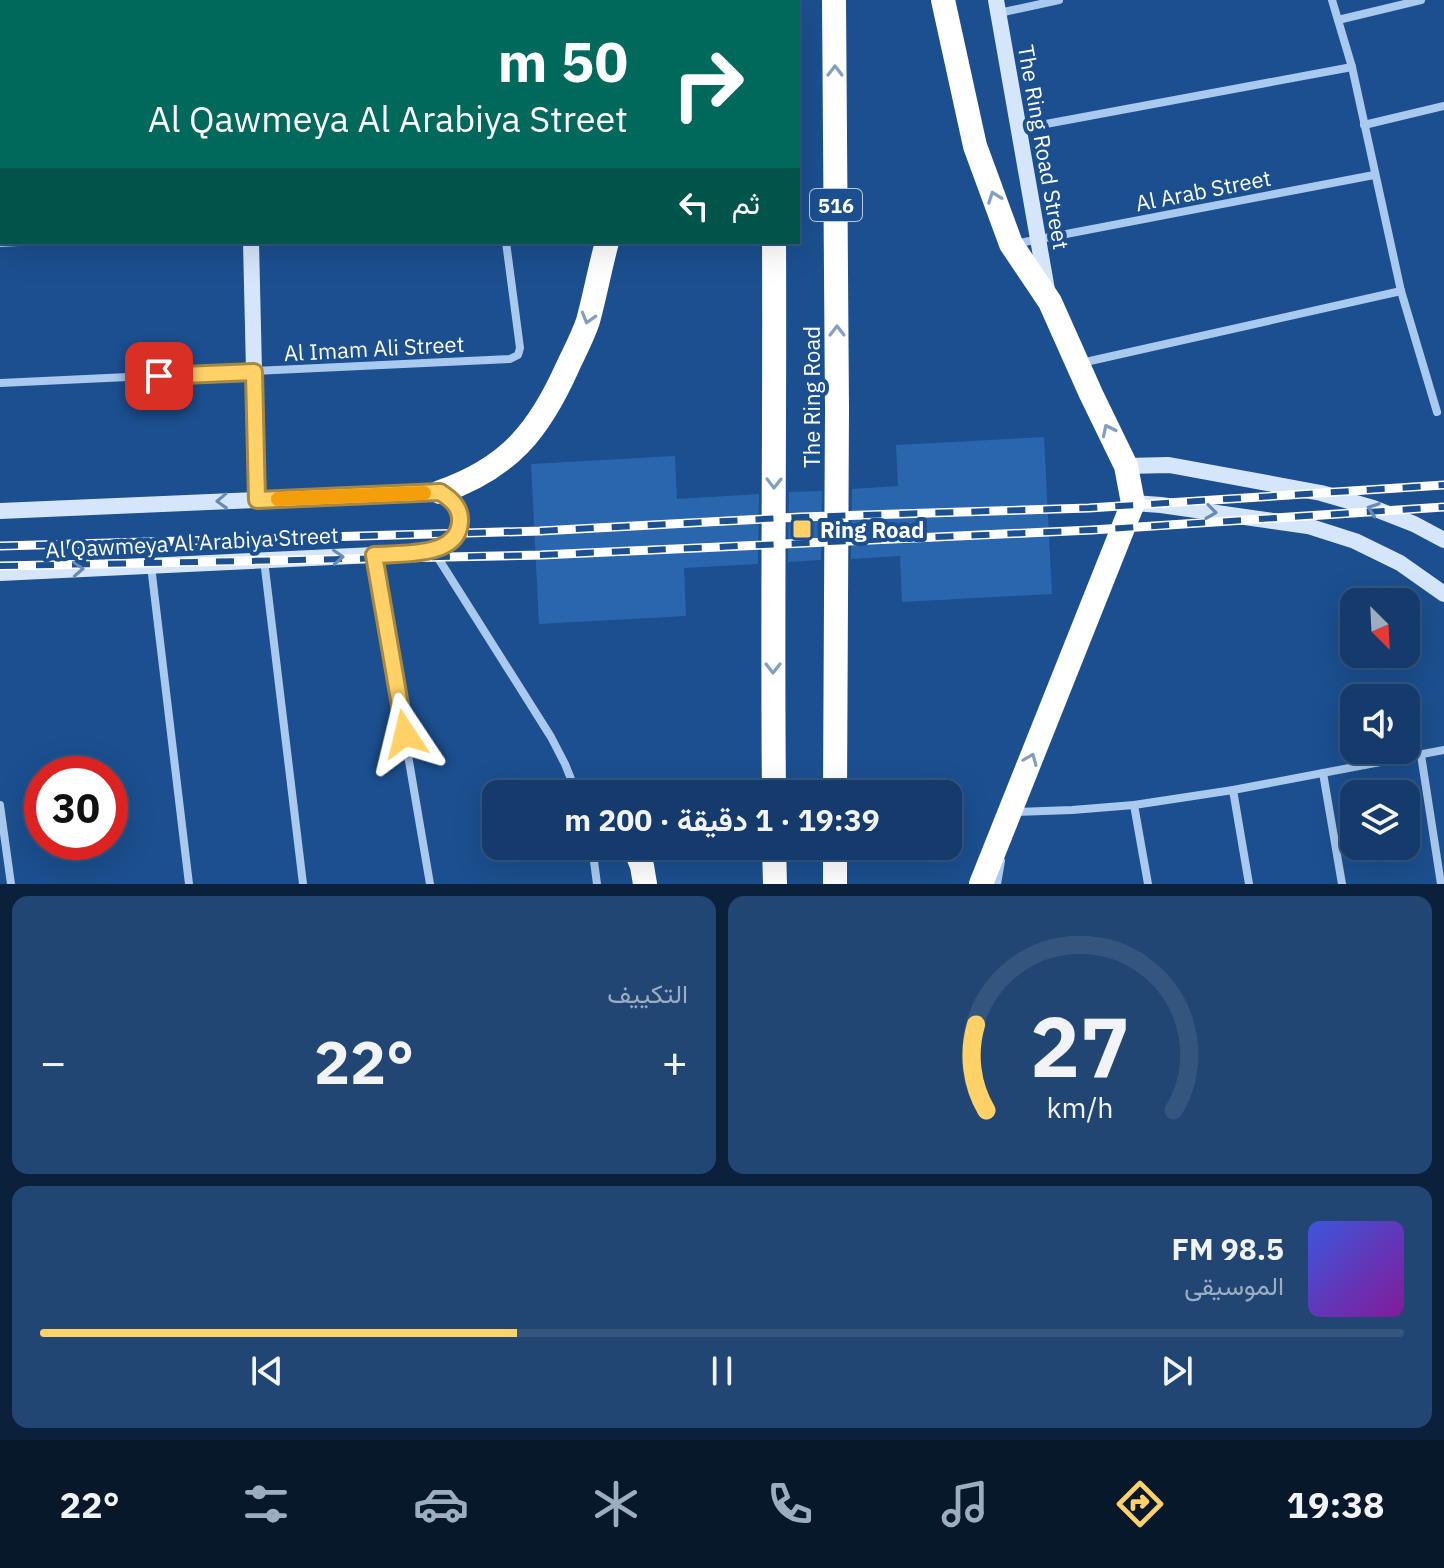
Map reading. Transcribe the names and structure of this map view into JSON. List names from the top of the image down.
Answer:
{
  "streets": {
    "highway": ["516", "The Ring Road"],
    "street": [
      "The Ring Road Street",
      "Al Arab Street",
      "Al Imam Ali Street",
      "Al Qawmeya Al Arabiya Street"
    ]
  },
  "crossings": [
    ["The Ring Road Street", "Al Arab Street"]
  ],
  "places": {
    "transit": ["Ring Road"]
  },
  "north": "bottom right",
  "page": {
    "turn": ["50 m", "Al Qawmeya Al Arabiya Street"],
    "then": "ثم",
    "limit": "30",
    "trip": "19:39 · 1 دقيقة · 200 m",
    "tile": "التكييف",
    "heat": ["−", "22°", "+"],
    "song": ["98.5 FM", "الموسيقى"],
    "tabs": ["19:38", "22°"],
    "gauge": ["27", "km/h"]
  }
}
